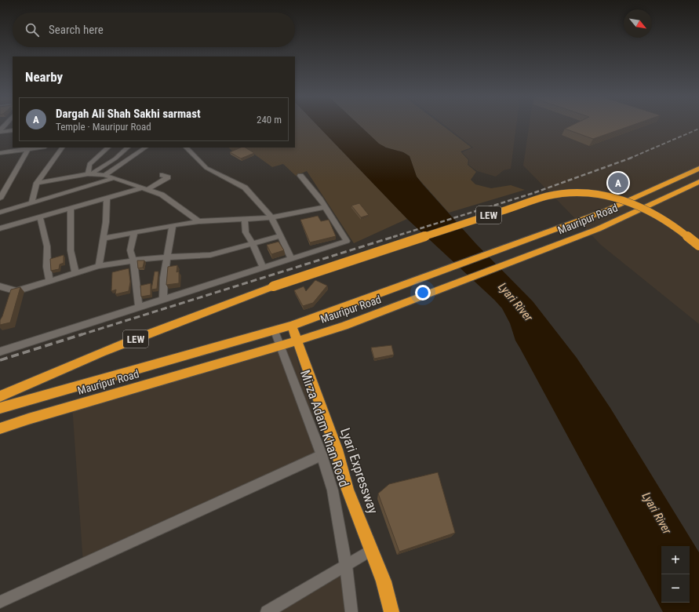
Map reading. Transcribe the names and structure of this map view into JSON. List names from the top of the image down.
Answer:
{
  "streets": {
    "highway": ["LEW", "Mauripur Road", "Lyari Expressway"],
    "street": ["Mirza Adam Khan Road"]
  },
  "crossings": [
    ["Mauripur Road", "Mirza Adam Khan Road"],
    ["Mauripur Road", "Lyari Expressway"]
  ],
  "water": ["Lyari River"],
  "north": "bottom right",
  "page": {
    "search": "Search here",
    "heading": "Nearby",
    "list": [
      {
        "mark": "A",
        "name": "Dargah Ali Shah Sakhi sarmast",
        "note": "Temple · Mauripur Road",
        "value": "240 m"
      }
    ],
    "pins": "A",
    "map_buttons": ["+", "−"]
  }
}
